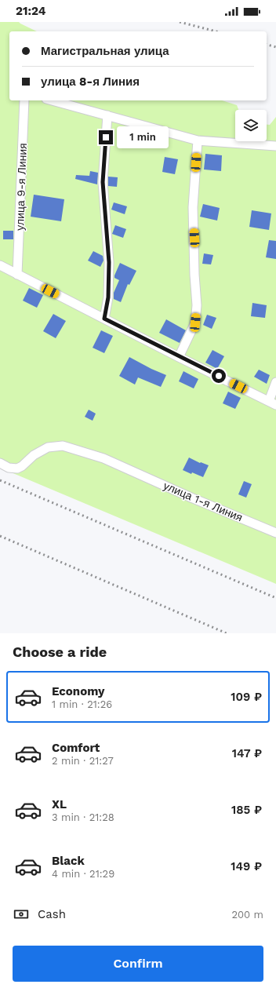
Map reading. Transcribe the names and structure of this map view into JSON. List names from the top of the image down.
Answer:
{
  "streets": {
    "street": ["улица 9-я Линия", "улица 1-я Линия"]
  },
  "page": {
    "status": "21:24",
    "banner": ["Магистральная улица", "улица 8-я Линия"],
    "bubble": "1 min",
    "heading": "Choose a ride",
    "list": [
      {
        "name": "Economy",
        "note": "1 min · 21:26",
        "value": "109 ₽"
      },
      {
        "name": "Comfort",
        "note": "2 min · 21:27",
        "value": "147 ₽"
      },
      {
        "name": "XL",
        "note": "3 min · 21:28",
        "value": "185 ₽"
      },
      {
        "name": "Black",
        "note": "4 min · 21:29",
        "value": "149 ₽"
      }
    ],
    "pay": ["Cash", "200 m"],
    "buttons": "Confirm"
  }
}
